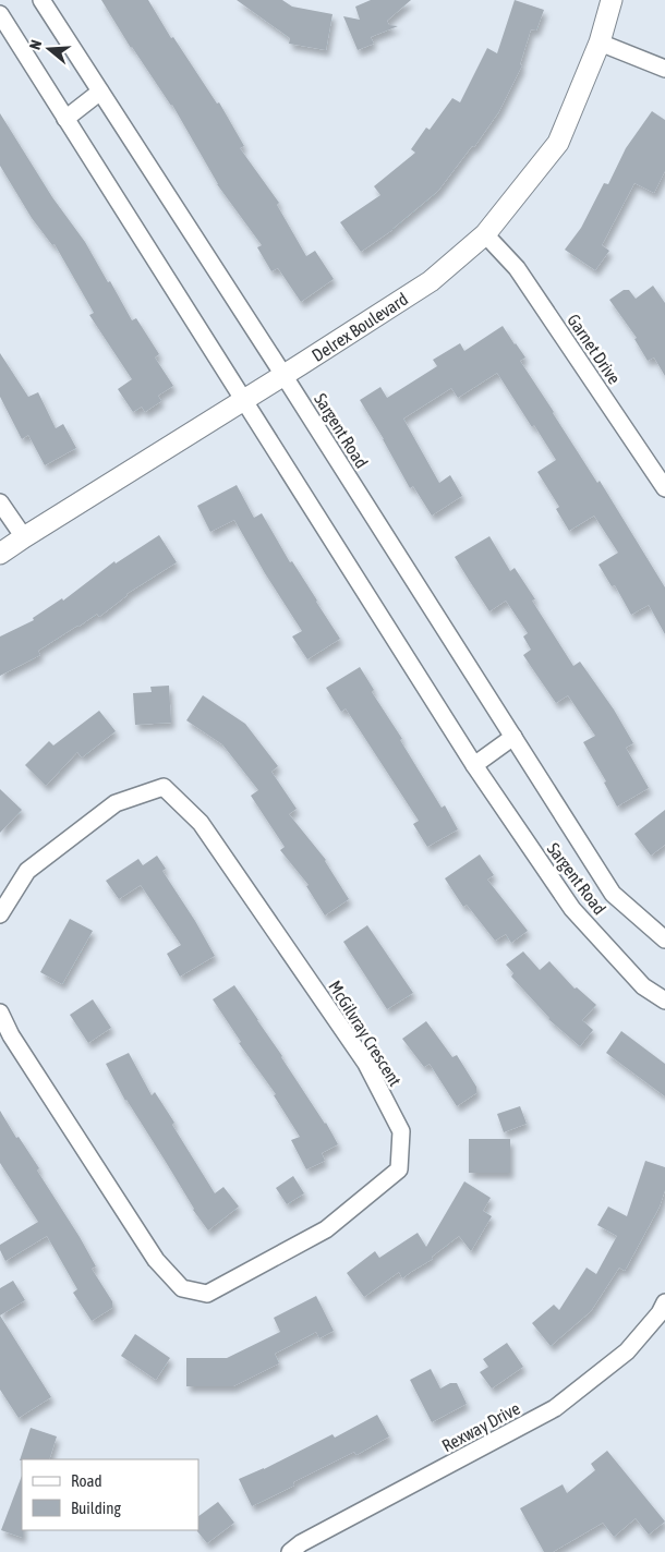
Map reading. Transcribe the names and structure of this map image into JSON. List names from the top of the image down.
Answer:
{
  "streets": {
    "street": [
      "Delrex Boulevard",
      "Garnet Drive",
      "Sargent Road",
      "McGilvray Crescent",
      "Rexway Drive"
    ]
  },
  "crossings": [
    ["Delrex Boulevard", "Garnet Drive"],
    ["Delrex Boulevard", "Sargent Road"]
  ],
  "legend": ["Road", "Building"],
  "north": "left"
}
